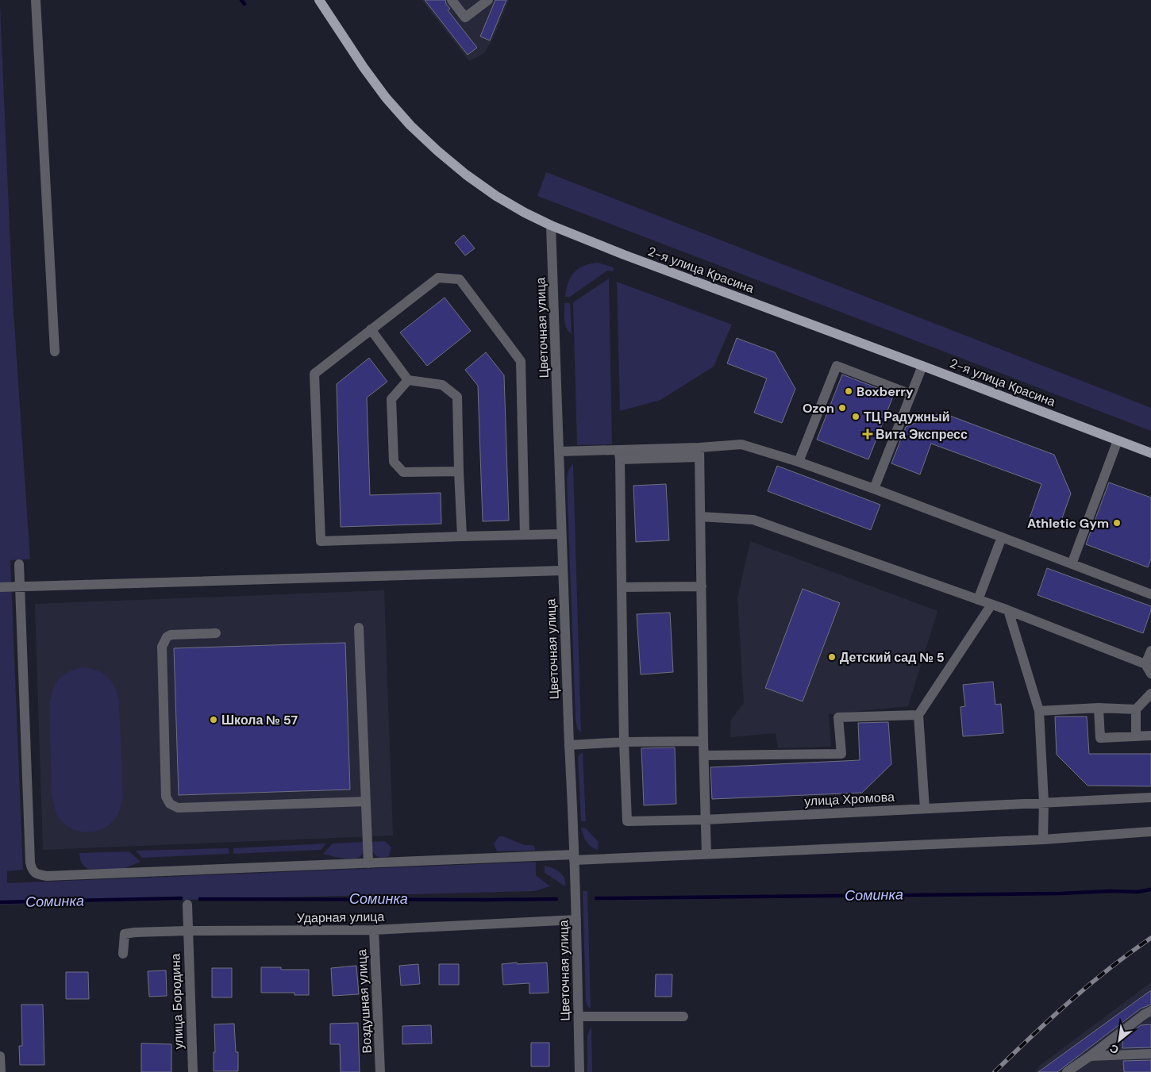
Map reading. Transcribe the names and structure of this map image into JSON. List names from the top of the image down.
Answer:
{
  "streets": {
    "main road": ["2-я улица Красина"],
    "street": [
      "Цветочная улица",
      "улица Хромова",
      "Ударная улица",
      "улица Бородина",
      "Воздушная улица"
    ]
  },
  "crossings": [
    ["2-я улица Красина", "Цветочная улица"],
    ["Цветочная улица", "Ударная улица"],
    ["Ударная улица", "улица Бородина"],
    ["Ударная улица", "Воздушная улица"]
  ],
  "water": ["Соминка"],
  "places": {
    "other": [
      "Boxberry",
      "Ozon",
      "ТЦ Радужный",
      "Athletic Gym",
      "Детский сад № 5",
      "Школа № 57"
    ],
    "health": ["Вита Экспресс"]
  },
  "north": "bottom left"
}
